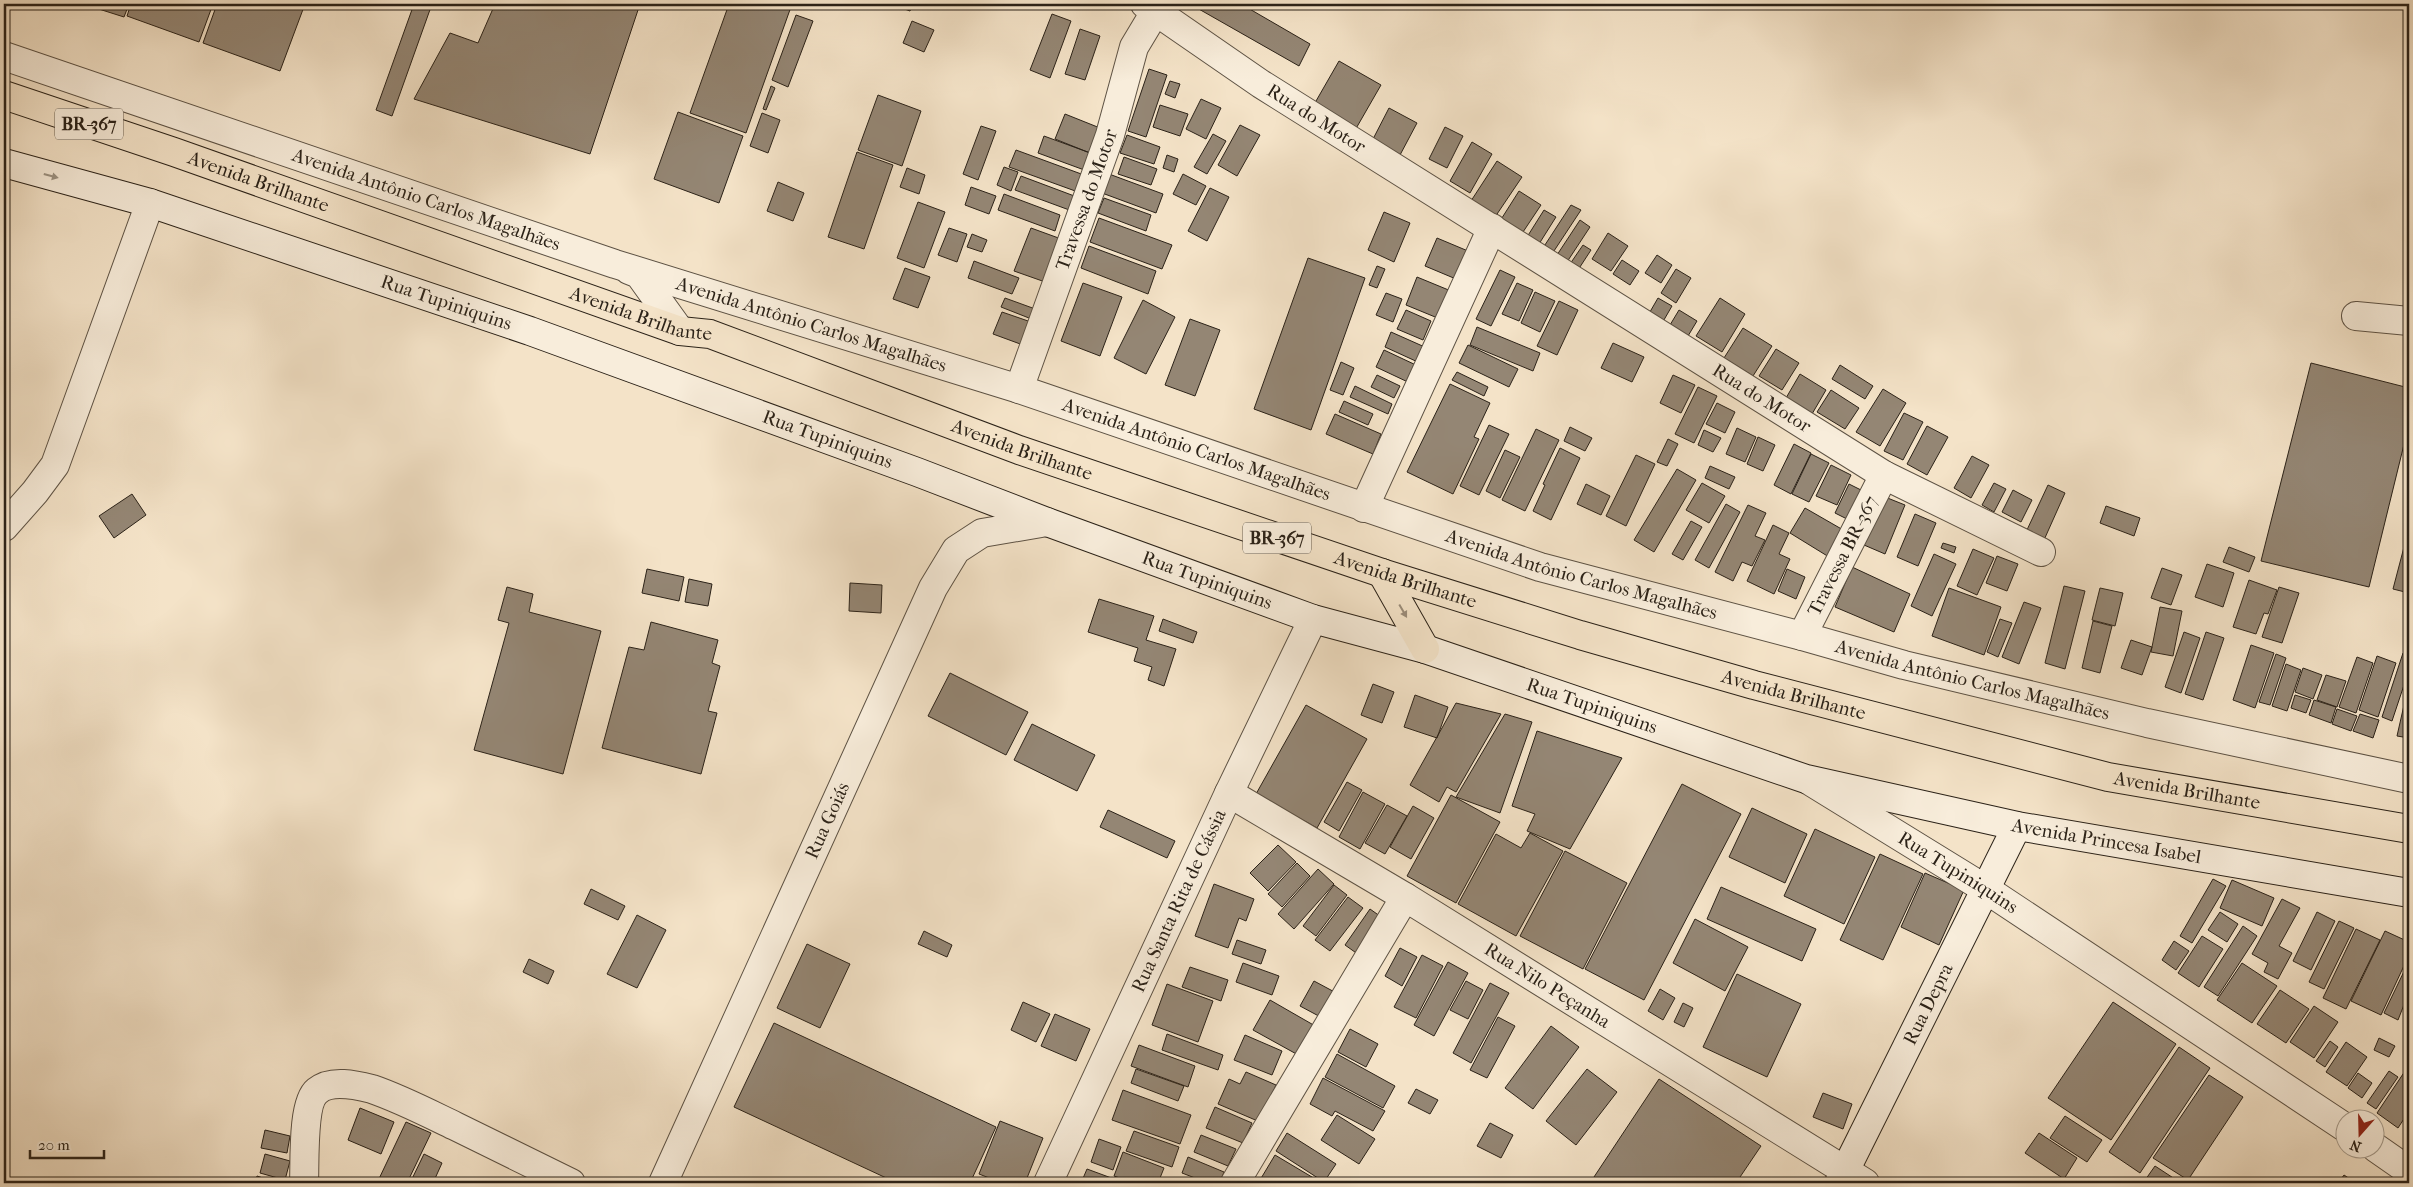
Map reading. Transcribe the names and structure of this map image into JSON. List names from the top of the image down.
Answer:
{
  "streets": {
    "main road": ["BR-367", "Avenida Brilhante"],
    "street": [
      "Rua do Motor",
      "Travessa do Motor",
      "Avenida Antônio Carlos Magalhães",
      "Rua Tupiniquins",
      "Travessa BR-367",
      "Rua Goiás",
      "Avenida Princesa Isabel",
      "Rua Santa Rita de Cássia",
      "Rua Nilo Peçanha",
      "Rua Depra"
    ]
  },
  "crossings": [
    ["Rua do Motor", "Travessa do Motor"],
    ["Rua do Motor", "Travessa BR-367"],
    ["Travessa do Motor", "Avenida Antônio Carlos Magalhães"],
    ["Avenida Antônio Carlos Magalhães", "Travessa BR-367"],
    ["Rua Tupiniquins", "Rua Goiás"],
    ["Rua Tupiniquins", "Avenida Princesa Isabel"],
    ["Rua Tupiniquins", "Rua Santa Rita de Cássia"],
    ["Rua Tupiniquins", "Rua Depra"],
    ["Avenida Princesa Isabel", "Rua Depra"],
    ["Rua Santa Rita de Cássia", "Rua Nilo Peçanha"],
    ["Rua Nilo Peçanha", "Rua Depra"]
  ],
  "scale_bar": "20 m",
  "north": "bottom"
}
